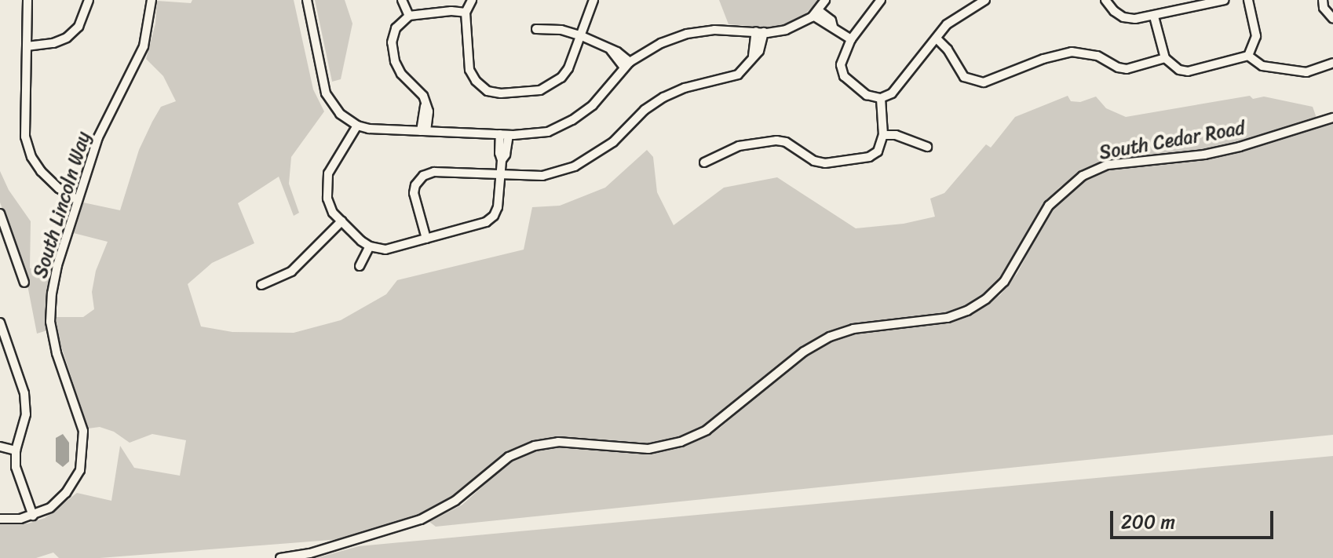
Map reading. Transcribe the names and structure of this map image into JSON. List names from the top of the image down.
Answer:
{
  "streets": {
    "street": ["South Cedar Road", "South Lincoln Way"]
  },
  "scale_bar": "200 m"
}
